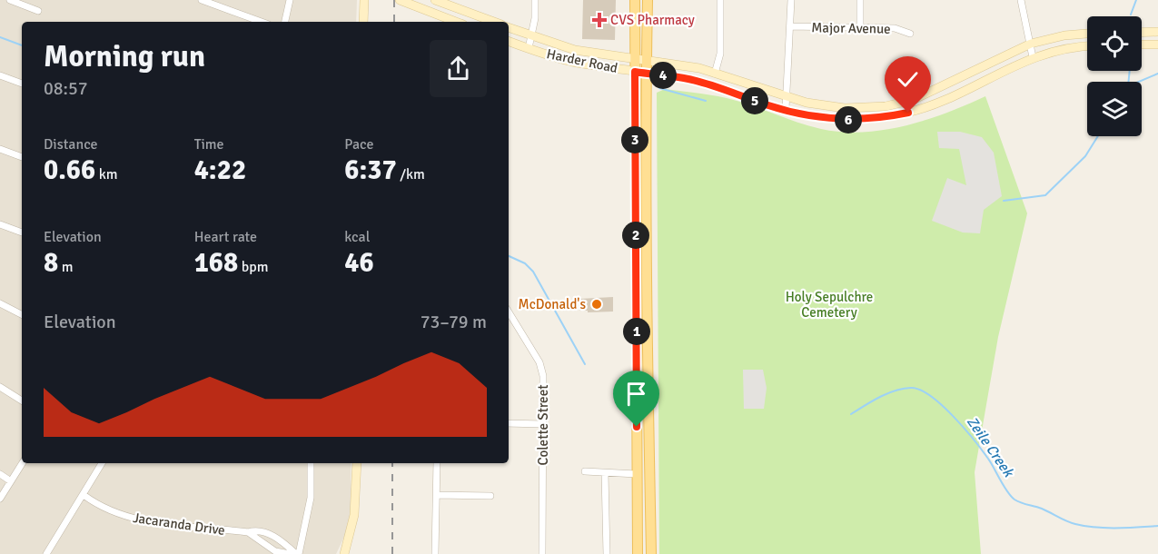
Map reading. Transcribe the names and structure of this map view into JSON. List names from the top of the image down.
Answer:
{
  "streets": {
    "street": [
      "Major Avenue",
      "Harder Road",
      "Colette Street",
      "Jacaranda Drive"
    ]
  },
  "water": ["Zeile Creek"],
  "parks": ["Holy Sepulchre Cemetery"],
  "places": {
    "health": ["CVS Pharmacy"],
    "other": ["McDonald's"]
  },
  "page": {
    "heading": ["Morning run", "08:57"],
    "pins": [
      "4",
      "5",
      "6",
      "3",
      "2",
      "1"
    ],
    "stats": [
      ["Distance", "0.66 km"],
      ["Time", "4:22"],
      ["Pace", "6:37 /km"],
      ["Elevation", "8 m"],
      ["Heart rate", "168 bpm"],
      ["kcal", "46"]
    ],
    "chart": ["Elevation", "73–79 m"]
  }
}
